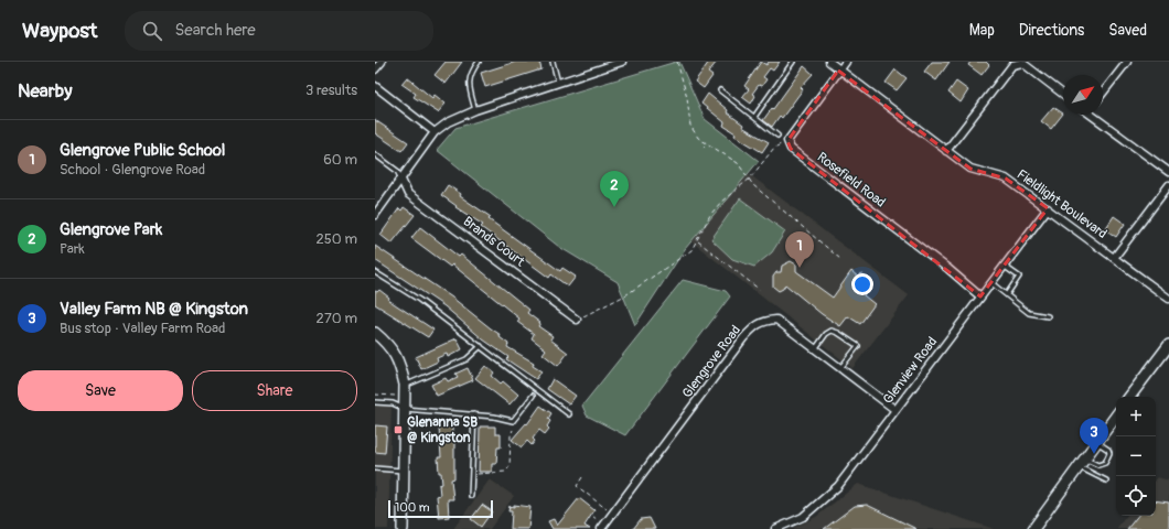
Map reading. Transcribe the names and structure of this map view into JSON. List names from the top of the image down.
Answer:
{
  "streets": {
    "street": [
      "Rosefield Road",
      "Fieldlight Boulevard",
      "Brands Court",
      "Glengrove Road",
      "Glenview Road"
    ]
  },
  "crossings": [
    ["Rosefield Road", "Glenview Road"],
    ["Fieldlight Boulevard", "Glenview Road"],
    ["Glengrove Road", "Glenview Road"]
  ],
  "places": {
    "transit": ["Glenanna SB @ Kingston"]
  },
  "scale_bar": "100 m",
  "north": "top right",
  "page": {
    "header": "Waypost",
    "search": "Search here",
    "nav": ["Map", "Directions", "Saved"],
    "heading": ["Nearby", "3 results"],
    "list": [
      {
        "mark": "1",
        "name": "Glengrove Public School",
        "note": "School · Glengrove Road",
        "value": "60 m"
      },
      {
        "mark": "2",
        "name": "Glengrove Park",
        "note": "Park",
        "value": "250 m"
      },
      {
        "mark": "3",
        "name": "Valley Farm NB @ Kingston",
        "note": "Bus stop · Valley Farm Road",
        "value": "270 m"
      }
    ],
    "pins": ["2", "1", "3"],
    "buttons": ["Save", "Share"],
    "map_buttons": ["+", "−"],
    "scale": "100 m"
  }
}
